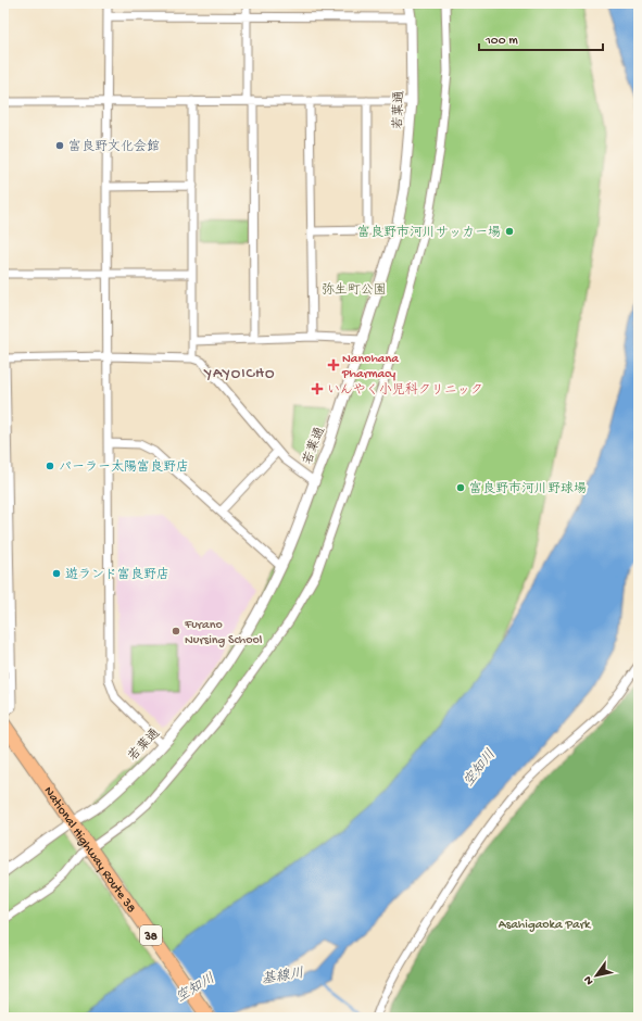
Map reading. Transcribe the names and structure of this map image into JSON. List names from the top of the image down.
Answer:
{
  "streets": {
    "highway": ["National Highway Route 38", "38"],
    "street": ["若葉通"]
  },
  "crossings": [
    ["若葉通", "National Highway Route 38"]
  ],
  "districts": ["YAYOICHO"],
  "water": ["空知川", "基線川"],
  "parks": ["弥生町公園", "Asahigaoka Park"],
  "places": {
    "other": [
      "富良野文化会館",
      "富良野市河川サッカー場",
      "パーラー太陽富良野店",
      "富良野市河川野球場",
      "遊ランド富良野店",
      "Furano Nursing School"
    ],
    "health": ["Nanohana Pharmacy", "いんやく小児科クリニック"]
  },
  "scale_bar": "100 m",
  "north": "bottom left"
}
